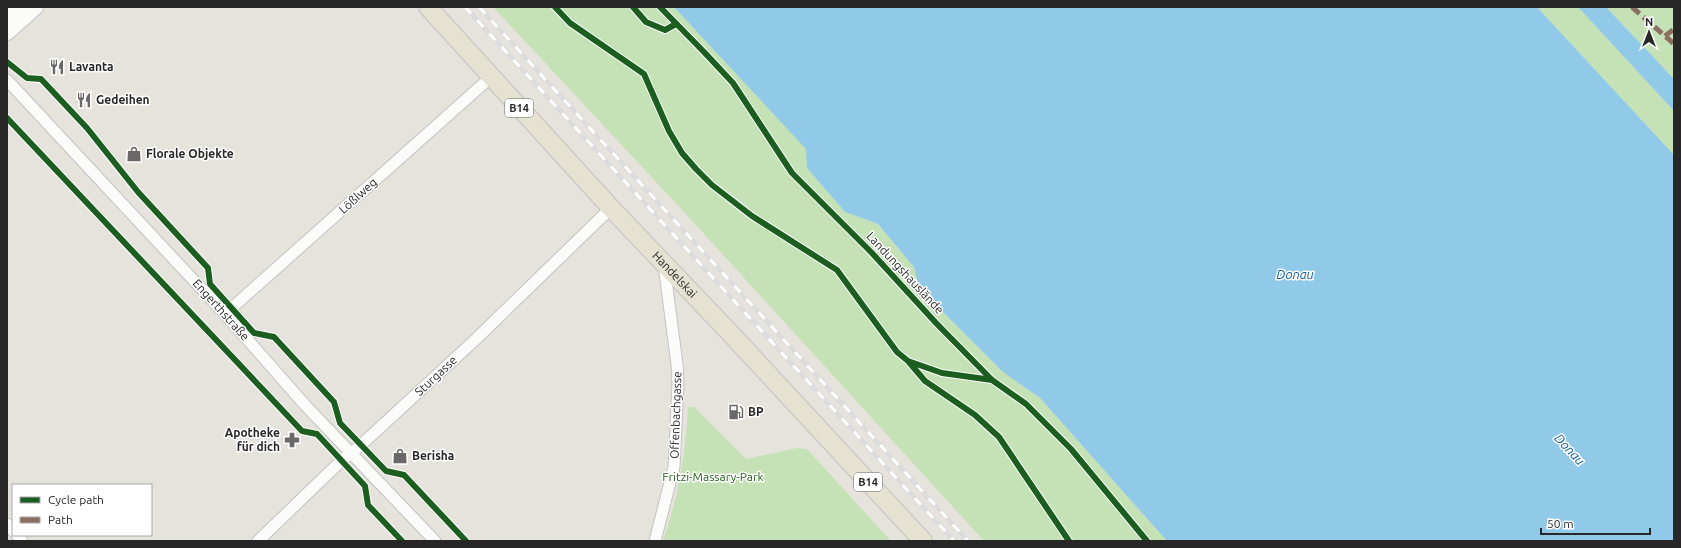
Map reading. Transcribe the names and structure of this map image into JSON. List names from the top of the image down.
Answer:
{
  "streets": {
    "main road": ["B14", "Handelskai"],
    "street": [
      "Lößlweg",
      "Engerthstraße",
      "Sturgasse",
      "Offenbachgasse"
    ],
    "cycle path": ["Landungshauslände"]
  },
  "crossings": [
    ["Lößlweg", "Handelskai"],
    ["Lößlweg", "Engerthstraße"],
    ["Handelskai", "Sturgasse"],
    ["Handelskai", "Offenbachgasse"],
    ["Engerthstraße", "Sturgasse"]
  ],
  "water": ["Donau"],
  "parks": ["Fritzi-Massary-Park"],
  "places": {
    "restaurant": ["Lavanta", "Gedeihen"],
    "shop": ["Florale Objekte", "Berisha"],
    "fuel station": ["BP"],
    "pharmacy": ["Apotheke für dich"]
  },
  "legend": ["Cycle path", "Path"],
  "scale_bar": "50 m",
  "north": "top"
}
